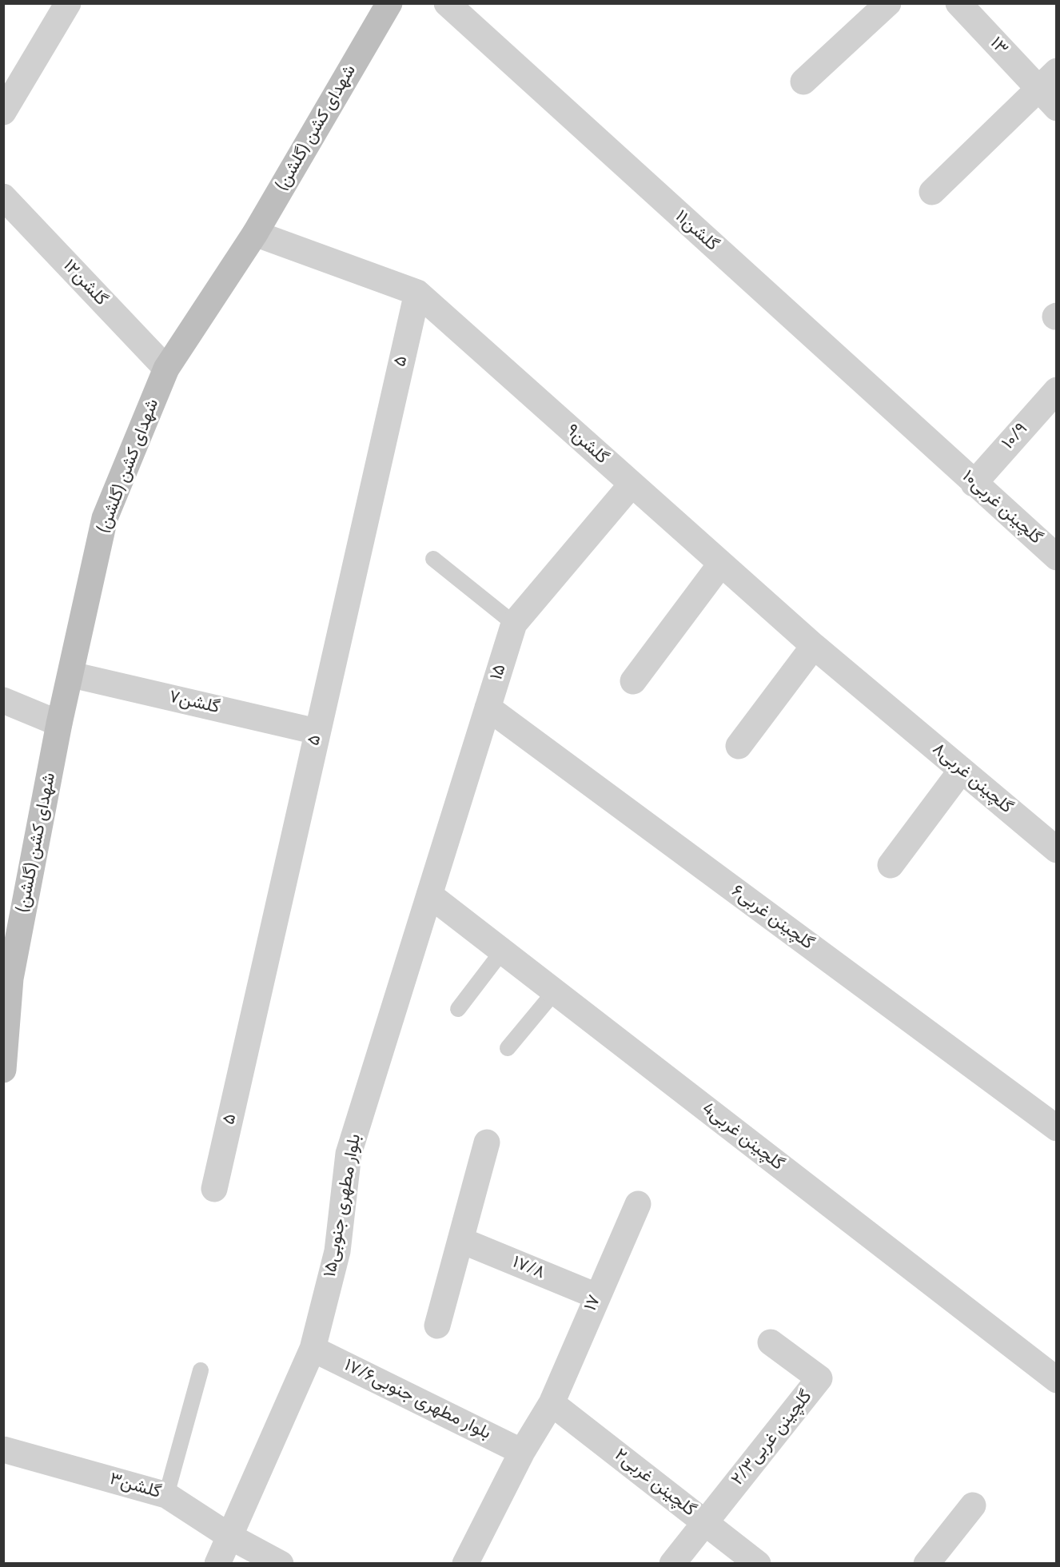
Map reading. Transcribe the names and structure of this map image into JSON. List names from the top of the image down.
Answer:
{
  "streets": {
    "street": [
      "۱۳",
      "شهدای کشن (گلشن)",
      "گلشن۱۱",
      "گلشن۱۲",
      "۵",
      "۱۰/۹",
      "گلشن۹",
      "گلچینن غربی۱۰",
      "۱۵",
      "گلشن۷",
      "گلچینن غربی۸",
      "گلچینن غربی۶",
      "4گلچینن غربی",
      "بلوار مطهری جنوبی۱۵",
      "۱۷/۸",
      "۱۷",
      "بلوار مطهری جنوبی۱۷/۶",
      "گلچینن غربی۲/۳",
      "گلچینن غربی۲",
      "گلشن۳"
    ]
  },
  "crossings": [
    ["شهدای کشن (گلشن)", "گلشن۱۲"],
    ["شهدای کشن (گلشن)", "گلشن۹"],
    ["شهدای کشن (گلشن)", "گلشن۷"],
    ["گلشن۱۱", "گلچینن غربی۱۰"],
    ["۵", "گلشن۹"],
    ["۵", "گلشن۷"],
    ["۱۰/۹", "گلچینن غربی۱۰"],
    ["گلشن۹", "۱۵"],
    ["گلشن۹", "گلچینن غربی۸"],
    ["۱۵", "گلچینن غربی۶"],
    ["۱۵", "4گلچینن غربی"],
    ["۱۵", "بلوار مطهری جنوبی۱۵"],
    ["4گلچینن غربی", "بلوار مطهری جنوبی۱۵"],
    ["بلوار مطهری جنوبی۱۵", "بلوار مطهری جنوبی۱۷/۶"],
    ["بلوار مطهری جنوبی۱۵", "گلشن۳"],
    ["۱۷/۸", "۱۷"],
    ["۱۷", "بلوار مطهری جنوبی۱۷/۶"],
    ["۱۷", "گلچینن غربی۲"],
    ["گلچینن غربی۲/۳", "گلچینن غربی۲"]
  ]
}
